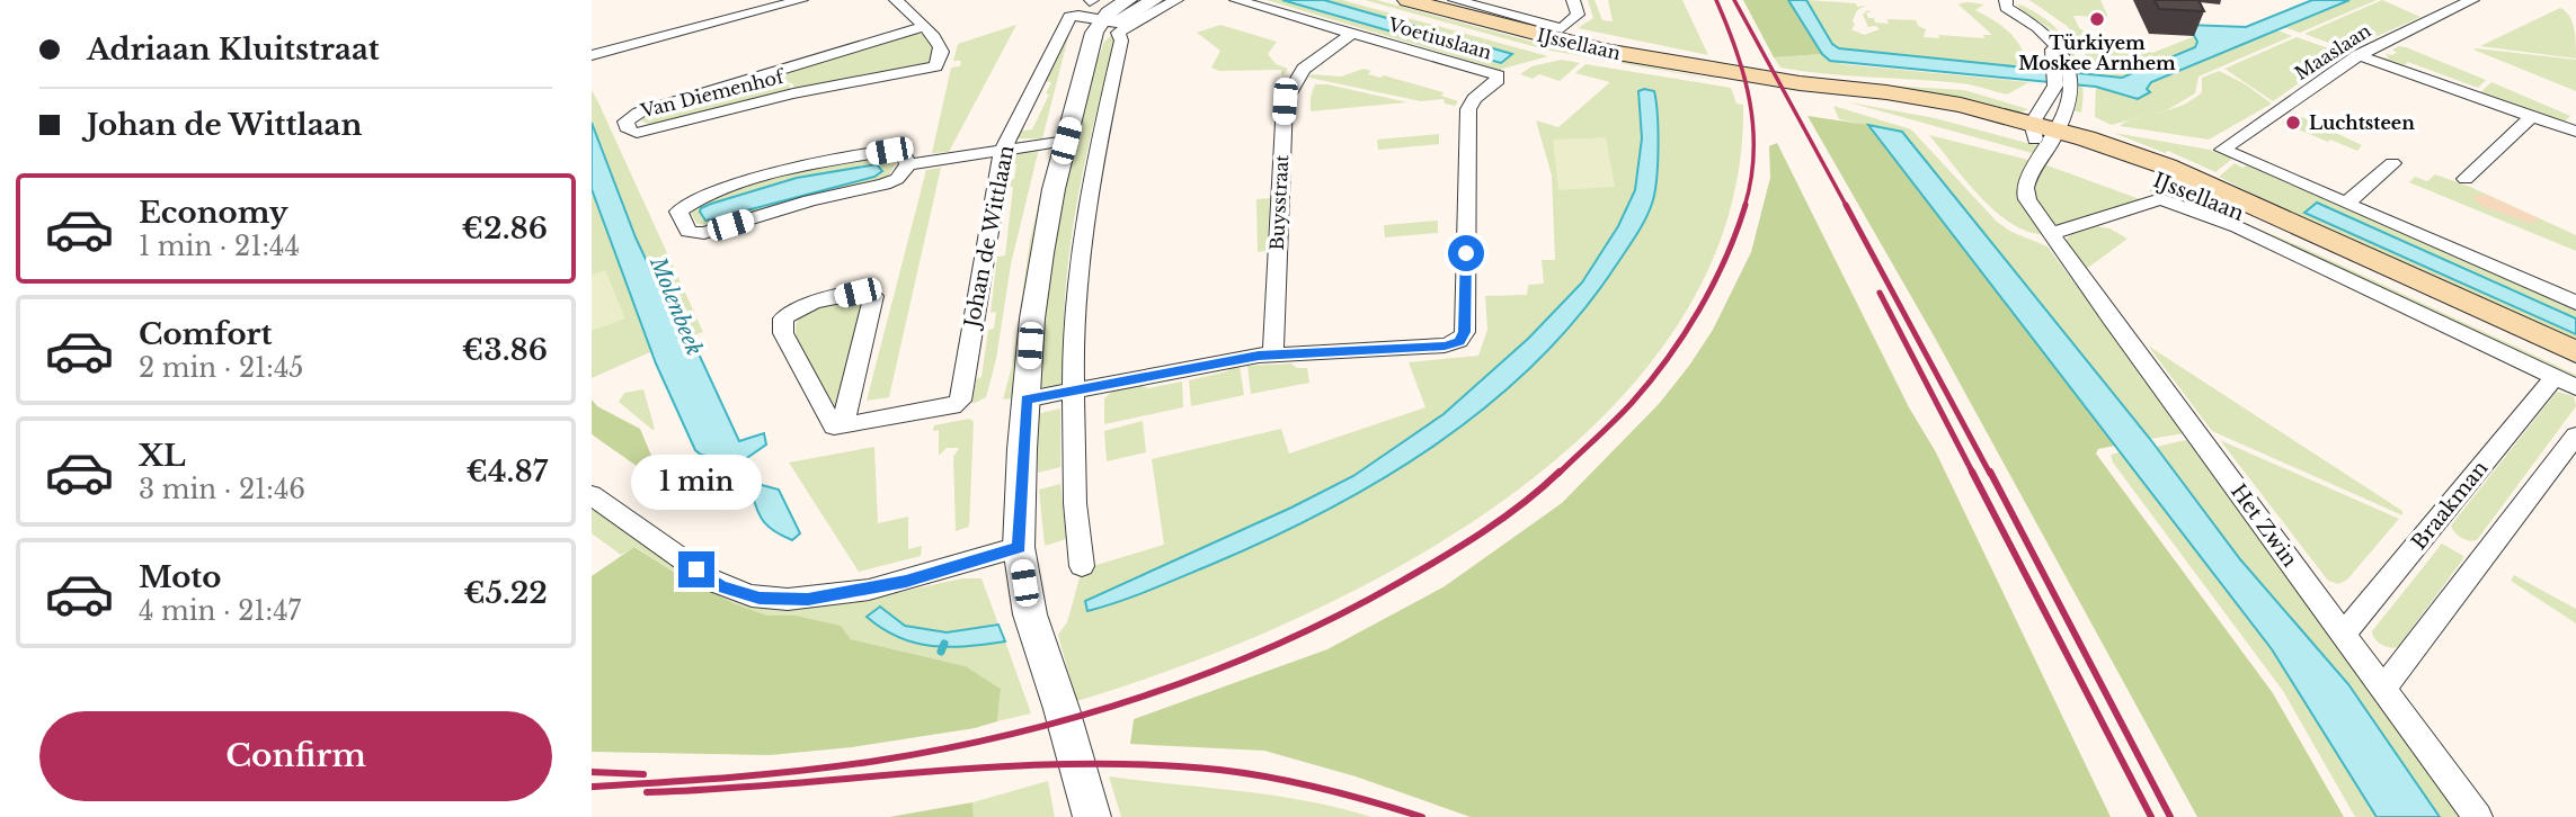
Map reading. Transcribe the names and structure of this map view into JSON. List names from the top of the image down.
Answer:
{
  "streets": {
    "main road": ["IJssellaan"],
    "street": [
      "Voetiuslaan",
      "Maaslaan",
      "Van Diemenhof",
      "Buysstraat",
      "Johan de Wittlaan",
      "Braakman",
      "Het Zwin"
    ]
  },
  "crossings": [
    ["Voetiuslaan", "Buysstraat"],
    ["IJssellaan", "Braakman"],
    ["IJssellaan", "Het Zwin"],
    ["Braakman", "Het Zwin"]
  ],
  "water": ["Molenbeek"],
  "places": ["Türkiyem Moskee Arnhem", "Luchtsteen"],
  "page": {
    "banner": ["Adriaan Kluitstraat", "Johan de Wittlaan"],
    "list": [
      {
        "name": "Economy",
        "note": "1 min · 21:44",
        "value": "€2.86"
      },
      {
        "name": "Comfort",
        "note": "2 min · 21:45",
        "value": "€3.86"
      },
      {
        "name": "XL",
        "note": "3 min · 21:46",
        "value": "€4.87"
      },
      {
        "name": "Moto",
        "note": "4 min · 21:47",
        "value": "€5.22"
      }
    ],
    "bubble": "1 min",
    "buttons": "Confirm"
  }
}
